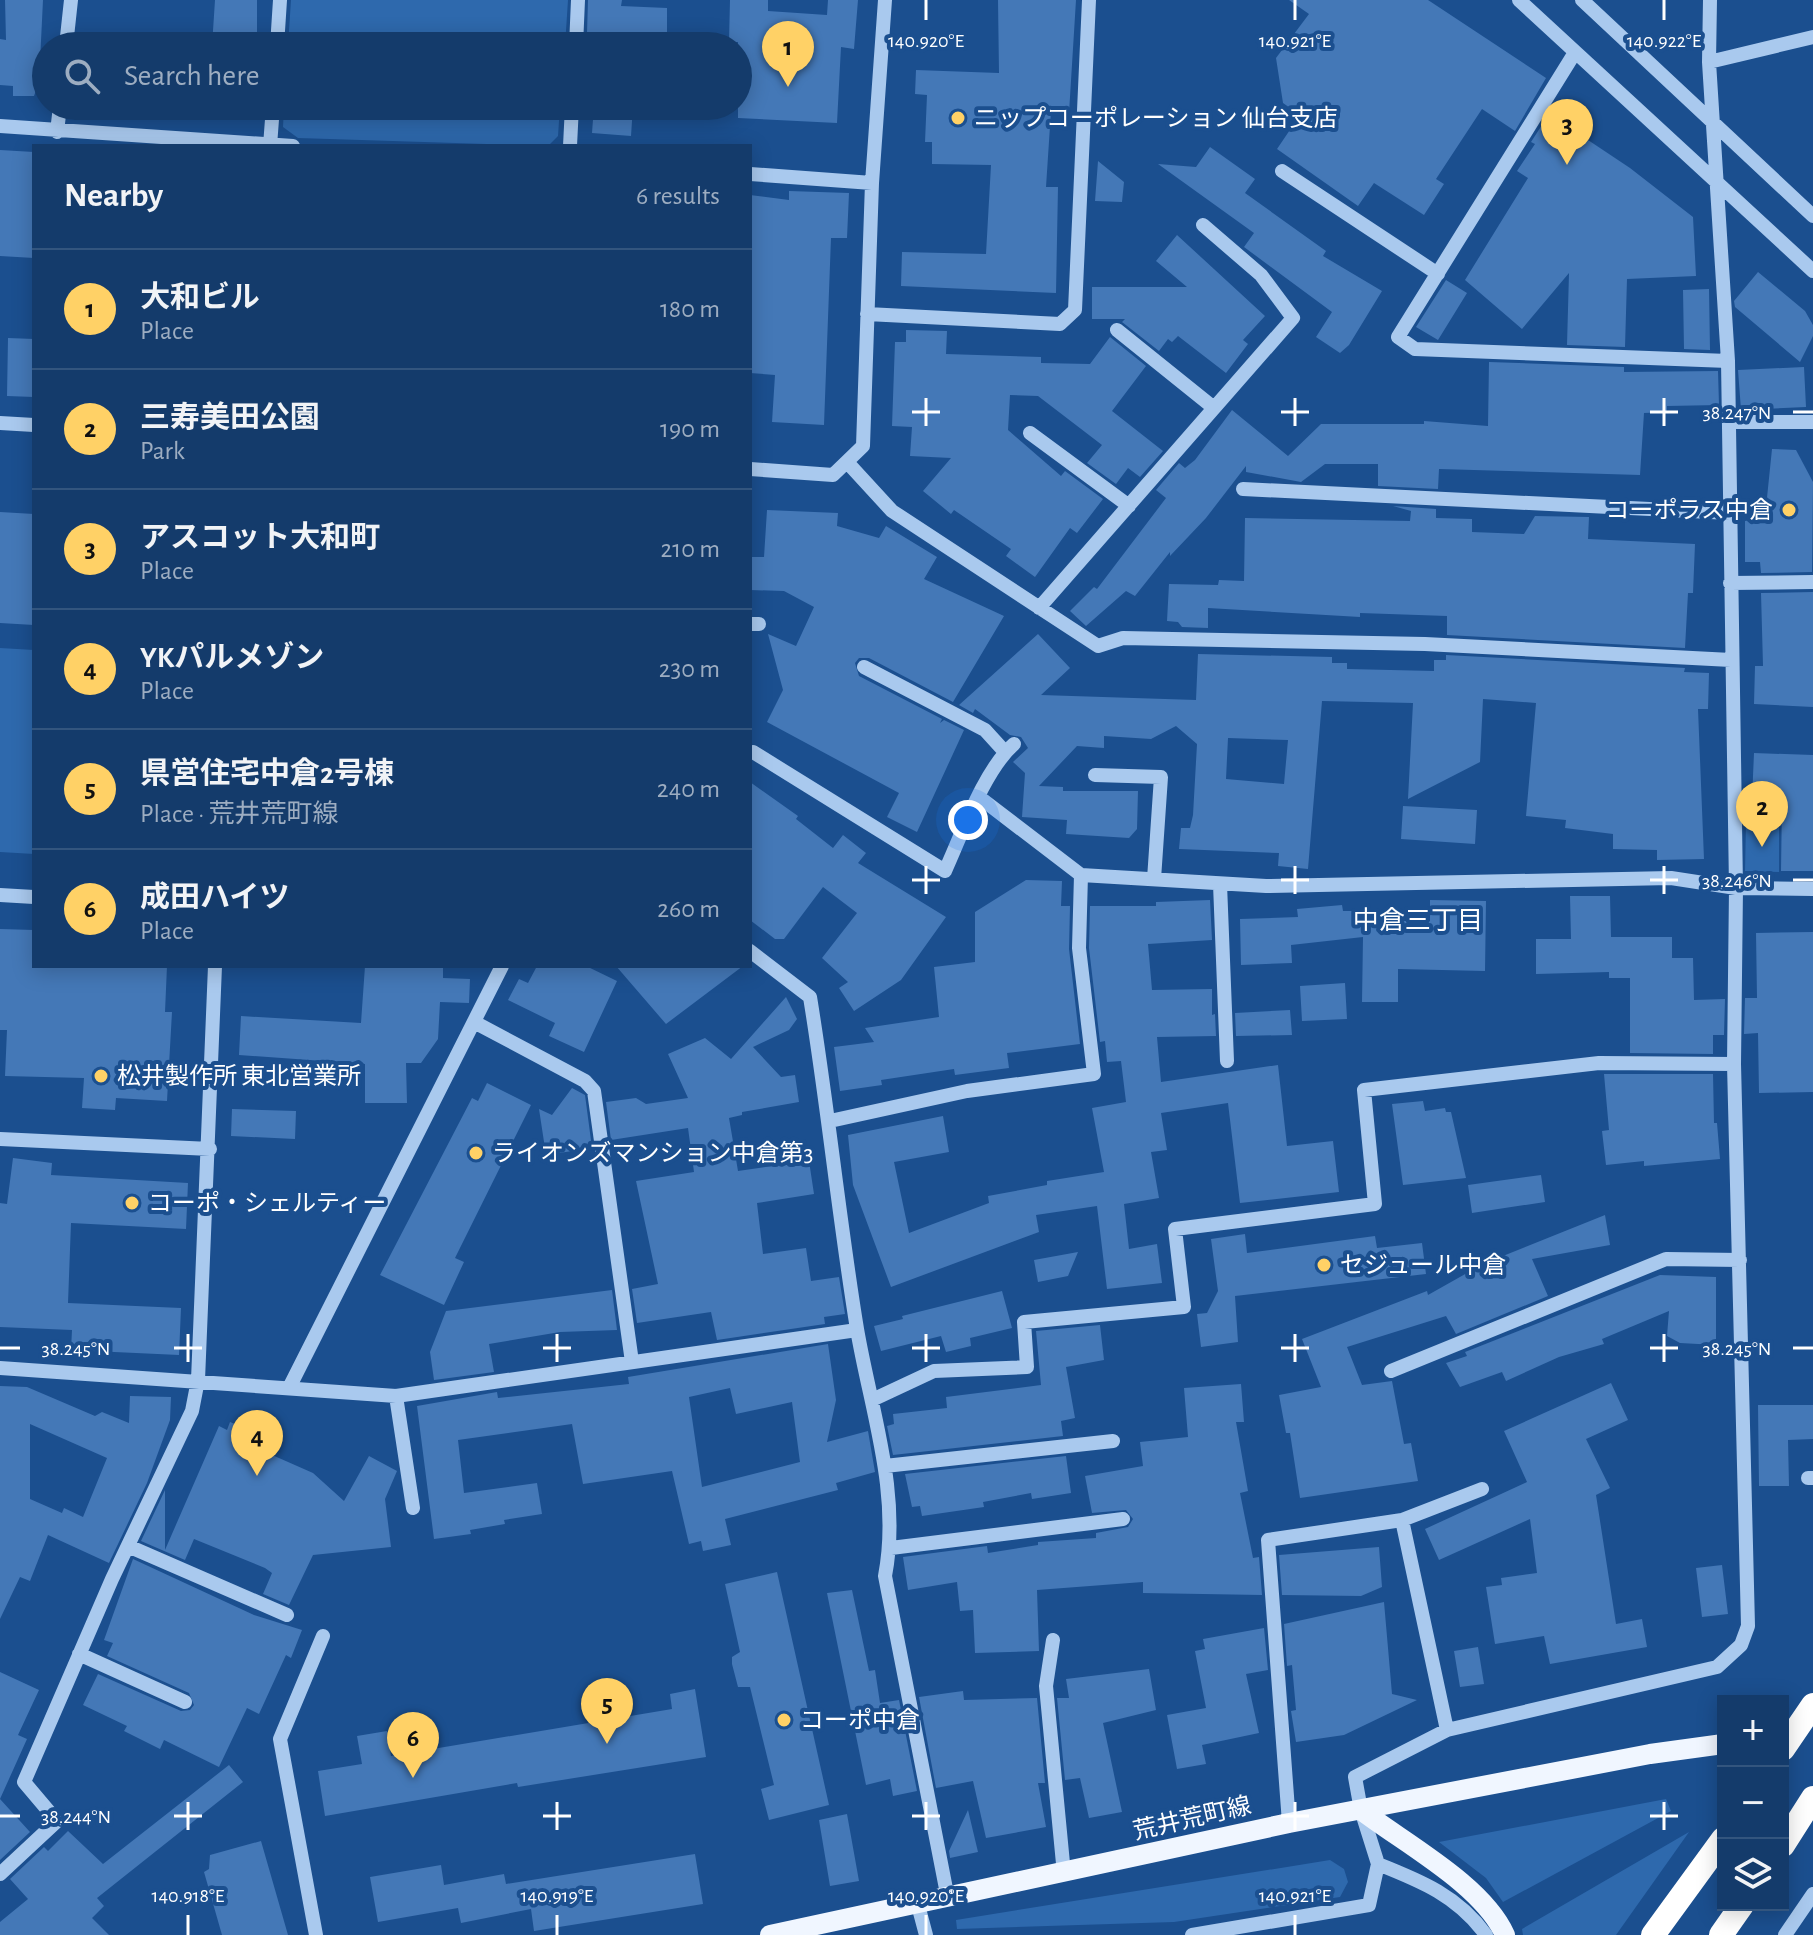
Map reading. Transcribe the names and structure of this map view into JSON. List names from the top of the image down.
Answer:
{
  "streets": {
    "main road": ["荒井荒町線"]
  },
  "districts": ["中倉三丁目"],
  "places": [
    "ニップコーポレーション 仙台支店",
    "コーポラス中倉",
    "松井製作所 東北営業所",
    "ライオンズマンション中倉第3",
    "コーポ・シェルティー",
    "セジュール中倉",
    "コーポ中倉"
  ],
  "page": {
    "pins": [
      "1",
      "3",
      "2",
      "4",
      "5",
      "6"
    ],
    "search": "Search here",
    "heading": ["Nearby", "6 results"],
    "list": [
      {
        "mark": "1",
        "name": "大和ビル",
        "note": "Place",
        "value": "180 m"
      },
      {
        "mark": "2",
        "name": "三寿美田公園",
        "note": "Park",
        "value": "190 m"
      },
      {
        "mark": "3",
        "name": "アスコット大和町",
        "note": "Place",
        "value": "210 m"
      },
      {
        "mark": "4",
        "name": "YKパルメゾン",
        "note": "Place",
        "value": "230 m"
      },
      {
        "mark": "5",
        "name": "県営住宅中倉2号棟",
        "note": "Place · 荒井荒町線",
        "value": "240 m"
      },
      {
        "mark": "6",
        "name": "成田ハイツ",
        "note": "Place",
        "value": "260 m"
      }
    ],
    "map_buttons": ["+", "−"]
  },
  "coordinates": [
    "140.920°E",
    "140.921°E",
    "140.922°E",
    "38.247°N",
    "38.246°N",
    "38.245°N",
    "38.244°N",
    "140.918°E",
    "140.919°E"
  ]
}
